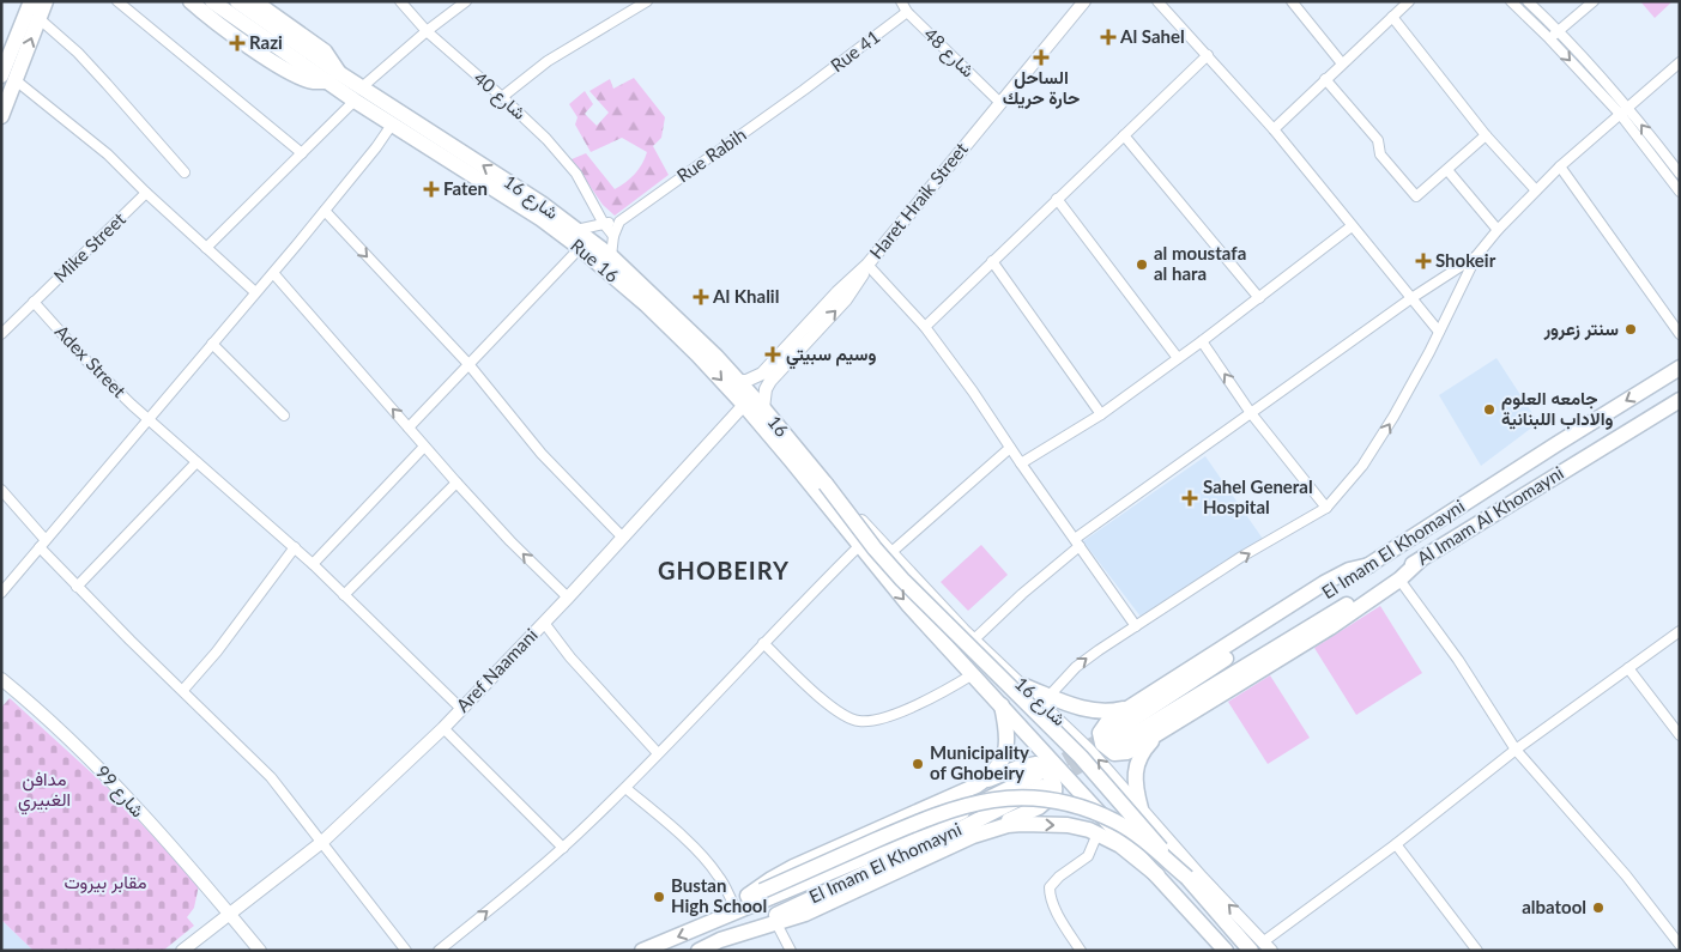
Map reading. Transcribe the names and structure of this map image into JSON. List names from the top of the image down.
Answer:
{
  "streets": {
    "main road": [
      "شارع 16",
      "Rue 16",
      "16",
      "Al Imam Al Khomayni",
      "El Imam El Khomayni"
    ],
    "street": [
      "Rue 41",
      "شارع 48",
      "شارع 40",
      "Rue Rabih",
      "Haret Hraik Street",
      "Mike Street",
      "Adex Street",
      "Aref Naamani",
      "شارع 99"
    ]
  },
  "crossings": [
    ["Rue 41", "شارع 48"],
    ["Rue 41", "Rue Rabih"],
    ["شارع 48", "Haret Hraik Street"],
    ["شارع 16", "Rue 16"],
    ["شارع 16", "16"],
    ["شارع 16", "Aref Naamani"],
    ["Mike Street", "Adex Street"],
    ["Rue 16", "16"],
    ["Rue 16", "Aref Naamani"],
    ["Adex Street", "Aref Naamani"],
    ["16", "Aref Naamani"],
    ["Al Imam Al Khomayni", "El Imam El Khomayni"],
    ["Aref Naamani", "شارع 99"]
  ],
  "districts": ["GHOBEIRY"],
  "parks": ["مدافن الغبيري", "مقابر بيروت"],
  "places": {
    "health": [
      "Al Sahel",
      "Razi",
      "الساحل حارة حريك",
      "Faten",
      "Shokeir",
      "Al Khalil",
      "وسيم سبيتي",
      "Sahel General Hospital"
    ],
    "other": [
      "al moustafa al hara",
      "سنتر زعرور",
      "جامعه العلوم والاداب اللبنانية",
      "Municipality of Ghobeiry",
      "Bustan High School",
      "albatool"
    ]
  }
}
